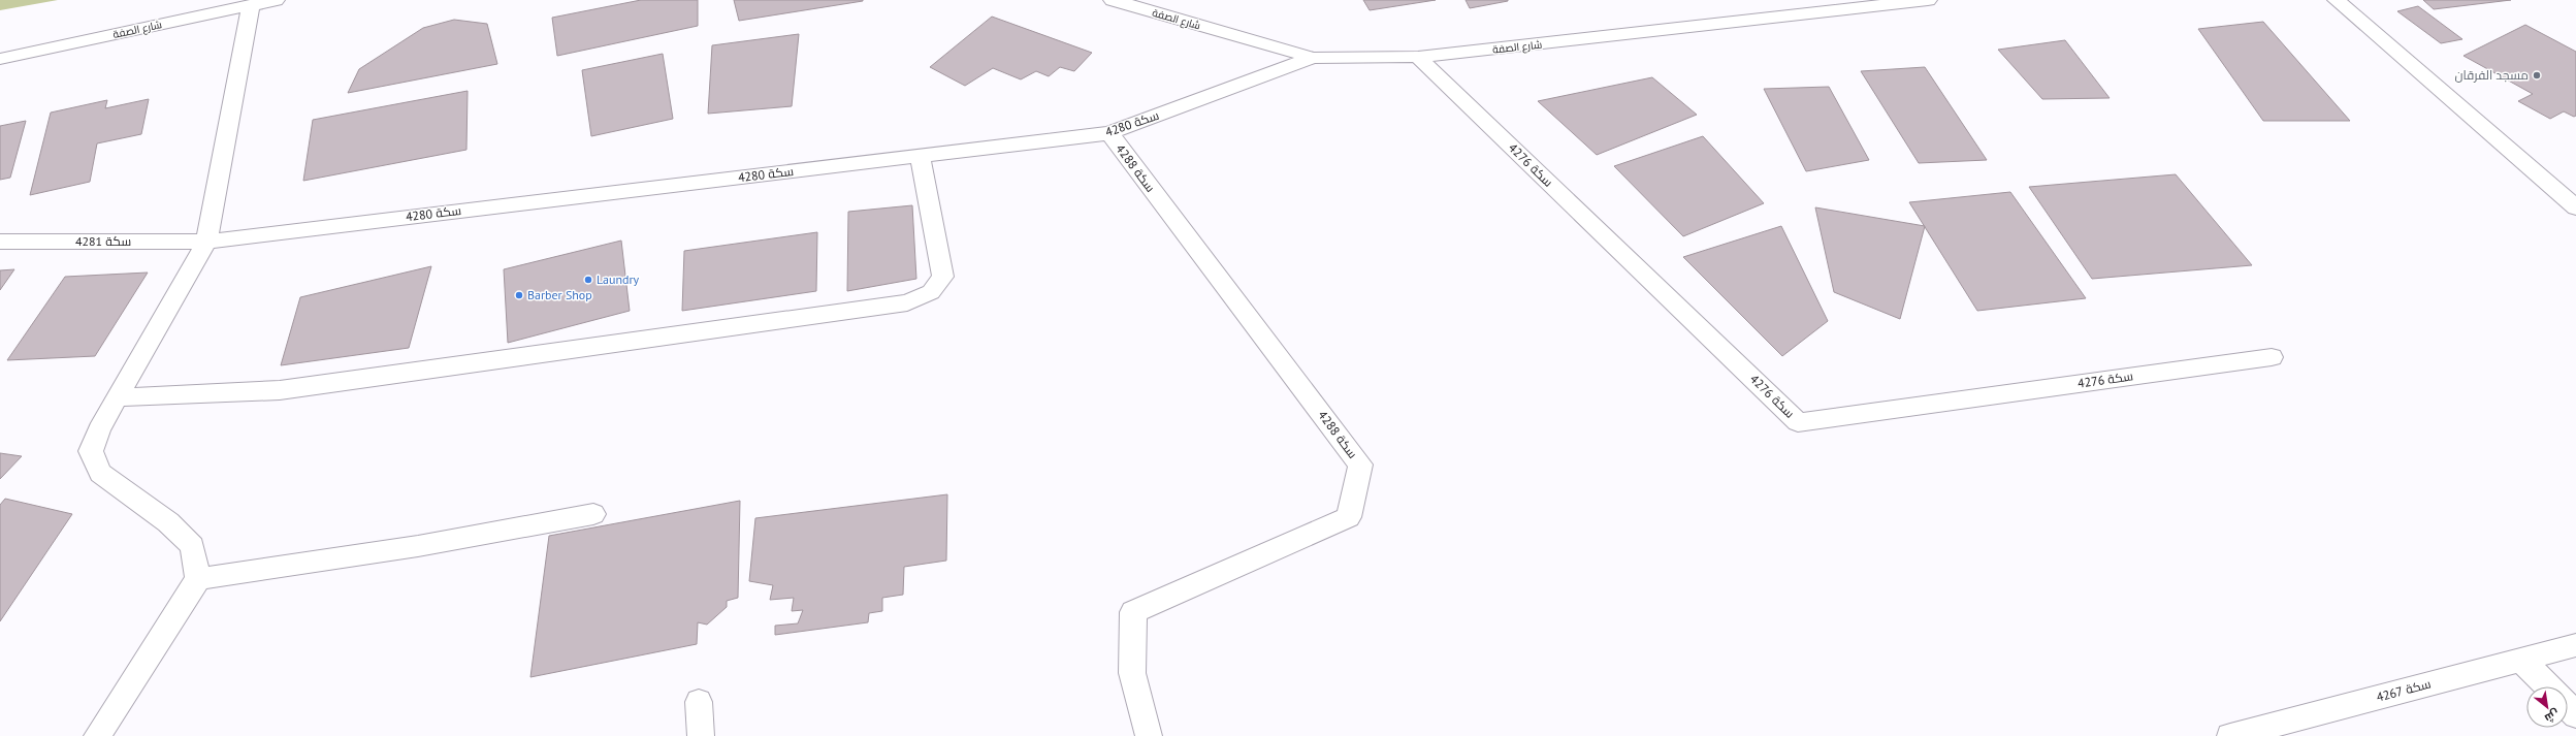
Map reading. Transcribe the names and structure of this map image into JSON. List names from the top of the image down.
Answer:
{
  "streets": {
    "street": [
      "شارع الصفة",
      "سكة 4280",
      "سكة 4276",
      "سكة 4288",
      "سكة 4281",
      "سكة 4267"
    ]
  },
  "crossings": [
    ["شارع الصفة", "سكة 4280"],
    ["شارع الصفة", "سكة 4276"],
    ["سكة 4280", "سكة 4288"],
    ["سكة 4280", "سكة 4281"]
  ],
  "places": ["مسجد الفرقان", "Laundry", "Barber Shop"],
  "north": "bottom right"
}
